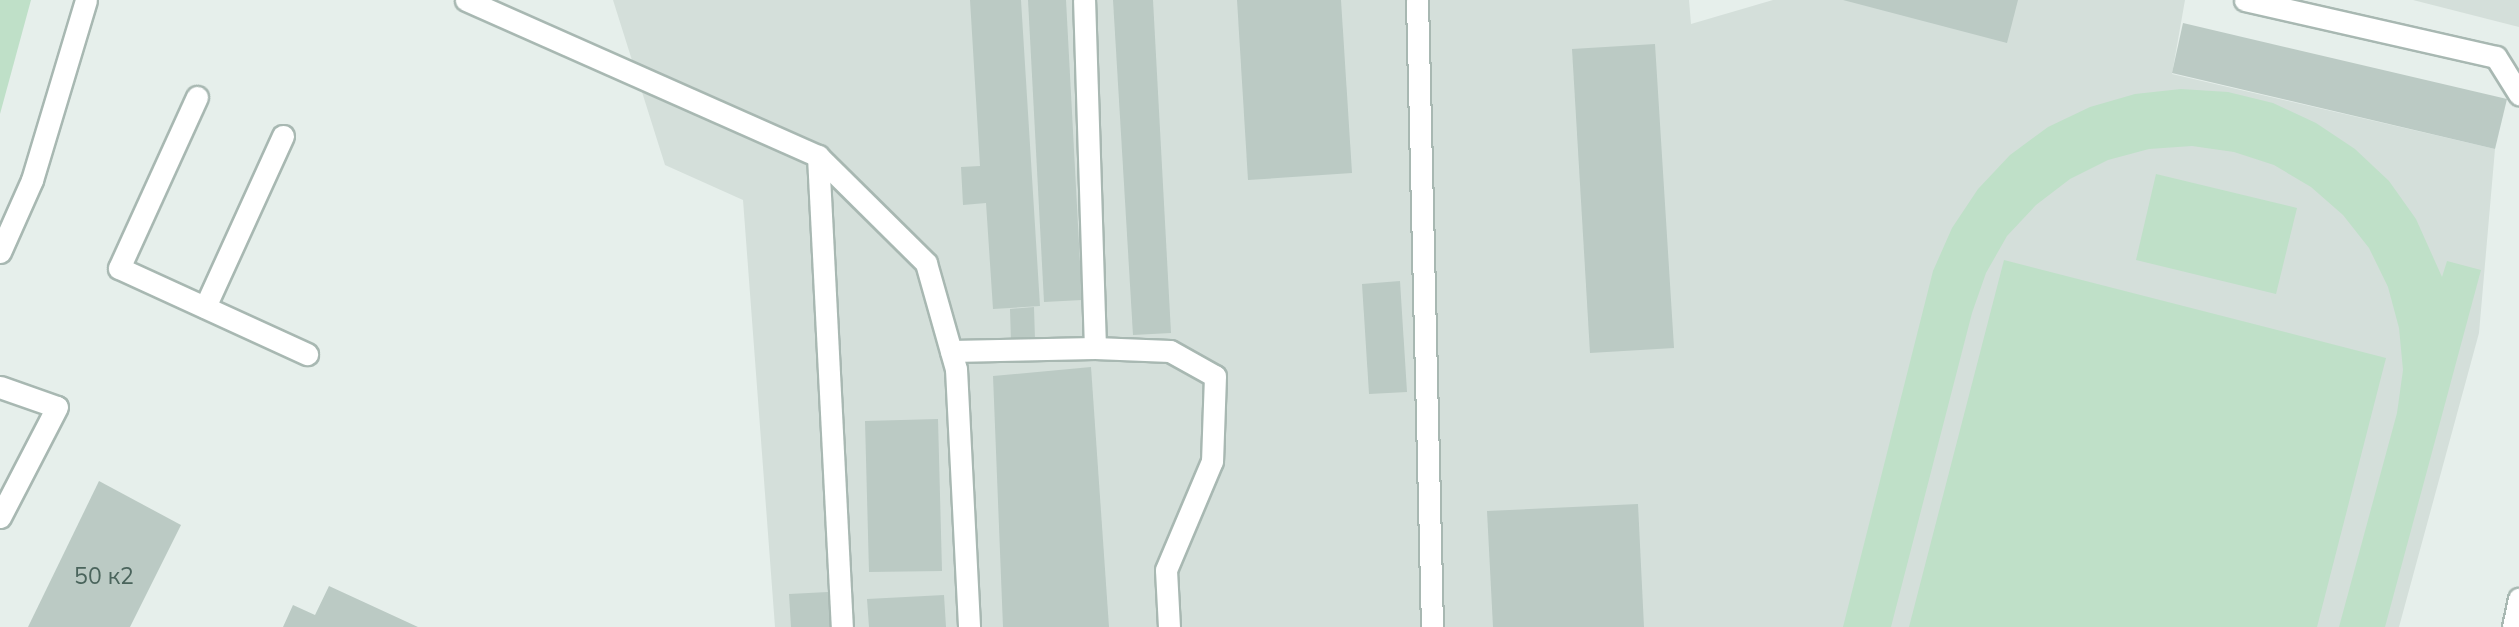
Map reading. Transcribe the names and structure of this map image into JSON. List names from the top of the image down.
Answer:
{
  "house_numbers": ["50 к2"]
}
